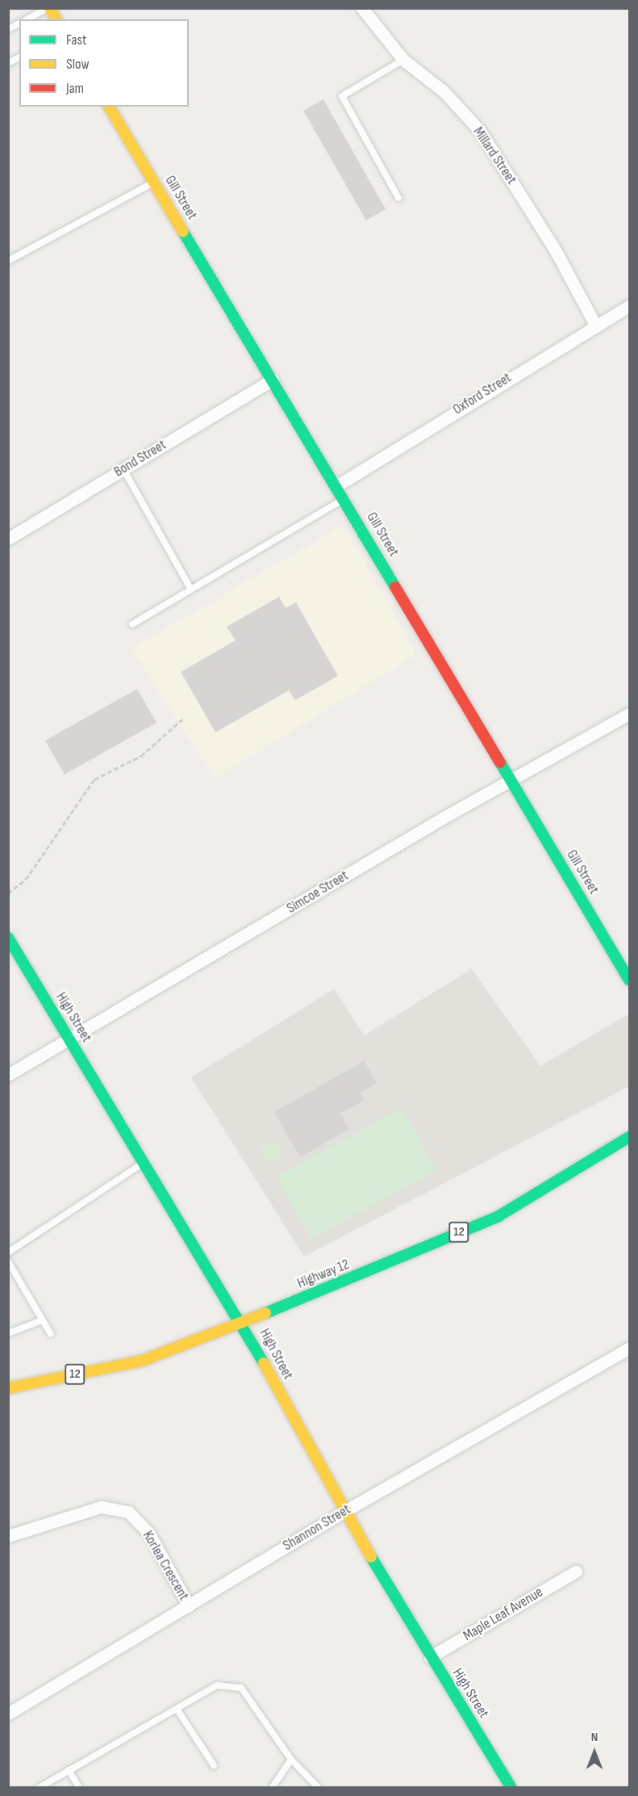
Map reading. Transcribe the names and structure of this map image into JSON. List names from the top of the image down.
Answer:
{
  "streets": {
    "main road": [
      "Gill Street",
      "High Street",
      "12",
      "Highway 12"
    ],
    "street": [
      "Millard Street",
      "Oxford Street",
      "Bond Street",
      "Simcoe Street",
      "Shannon Street",
      "Korlea Crescent",
      "Maple Leaf Avenue"
    ]
  },
  "crossings": [
    ["Millard Street", "Oxford Street"],
    ["Gill Street", "Oxford Street"],
    ["Gill Street", "Bond Street"],
    ["Gill Street", "Simcoe Street"],
    ["Simcoe Street", "High Street"],
    ["High Street", "Highway 12"],
    ["High Street", "Shannon Street"],
    ["High Street", "Maple Leaf Avenue"],
    ["Shannon Street", "Korlea Crescent"]
  ],
  "legend": ["Fast", "Slow", "Jam"],
  "north": "top"
}
